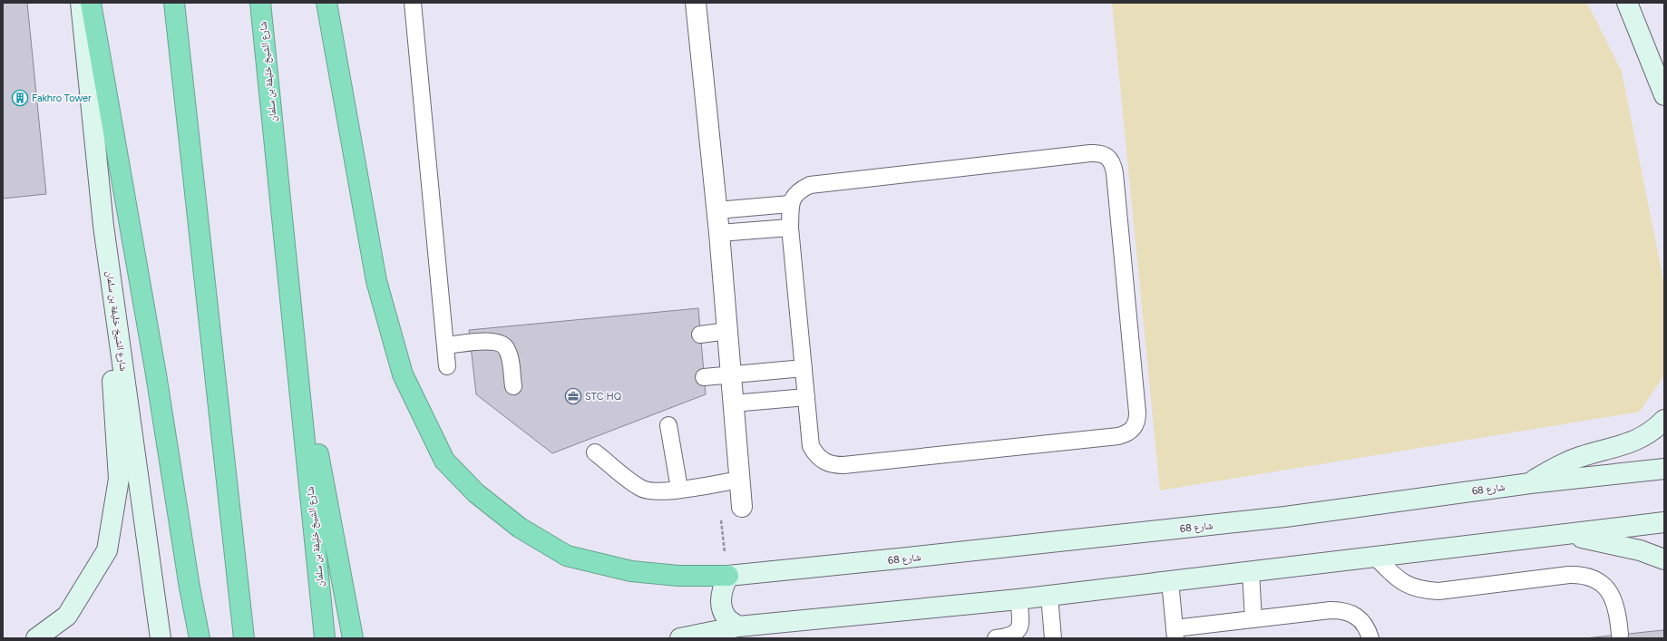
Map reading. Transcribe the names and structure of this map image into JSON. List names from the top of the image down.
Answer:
{
  "streets": {
    "highway": ["شارع الشيخ خليفة بن سلمان"],
    "main road": ["شارع 68"]
  },
  "places": {
    "building": ["Fakhro Tower"],
    "office": ["STC HQ"]
  }
}
